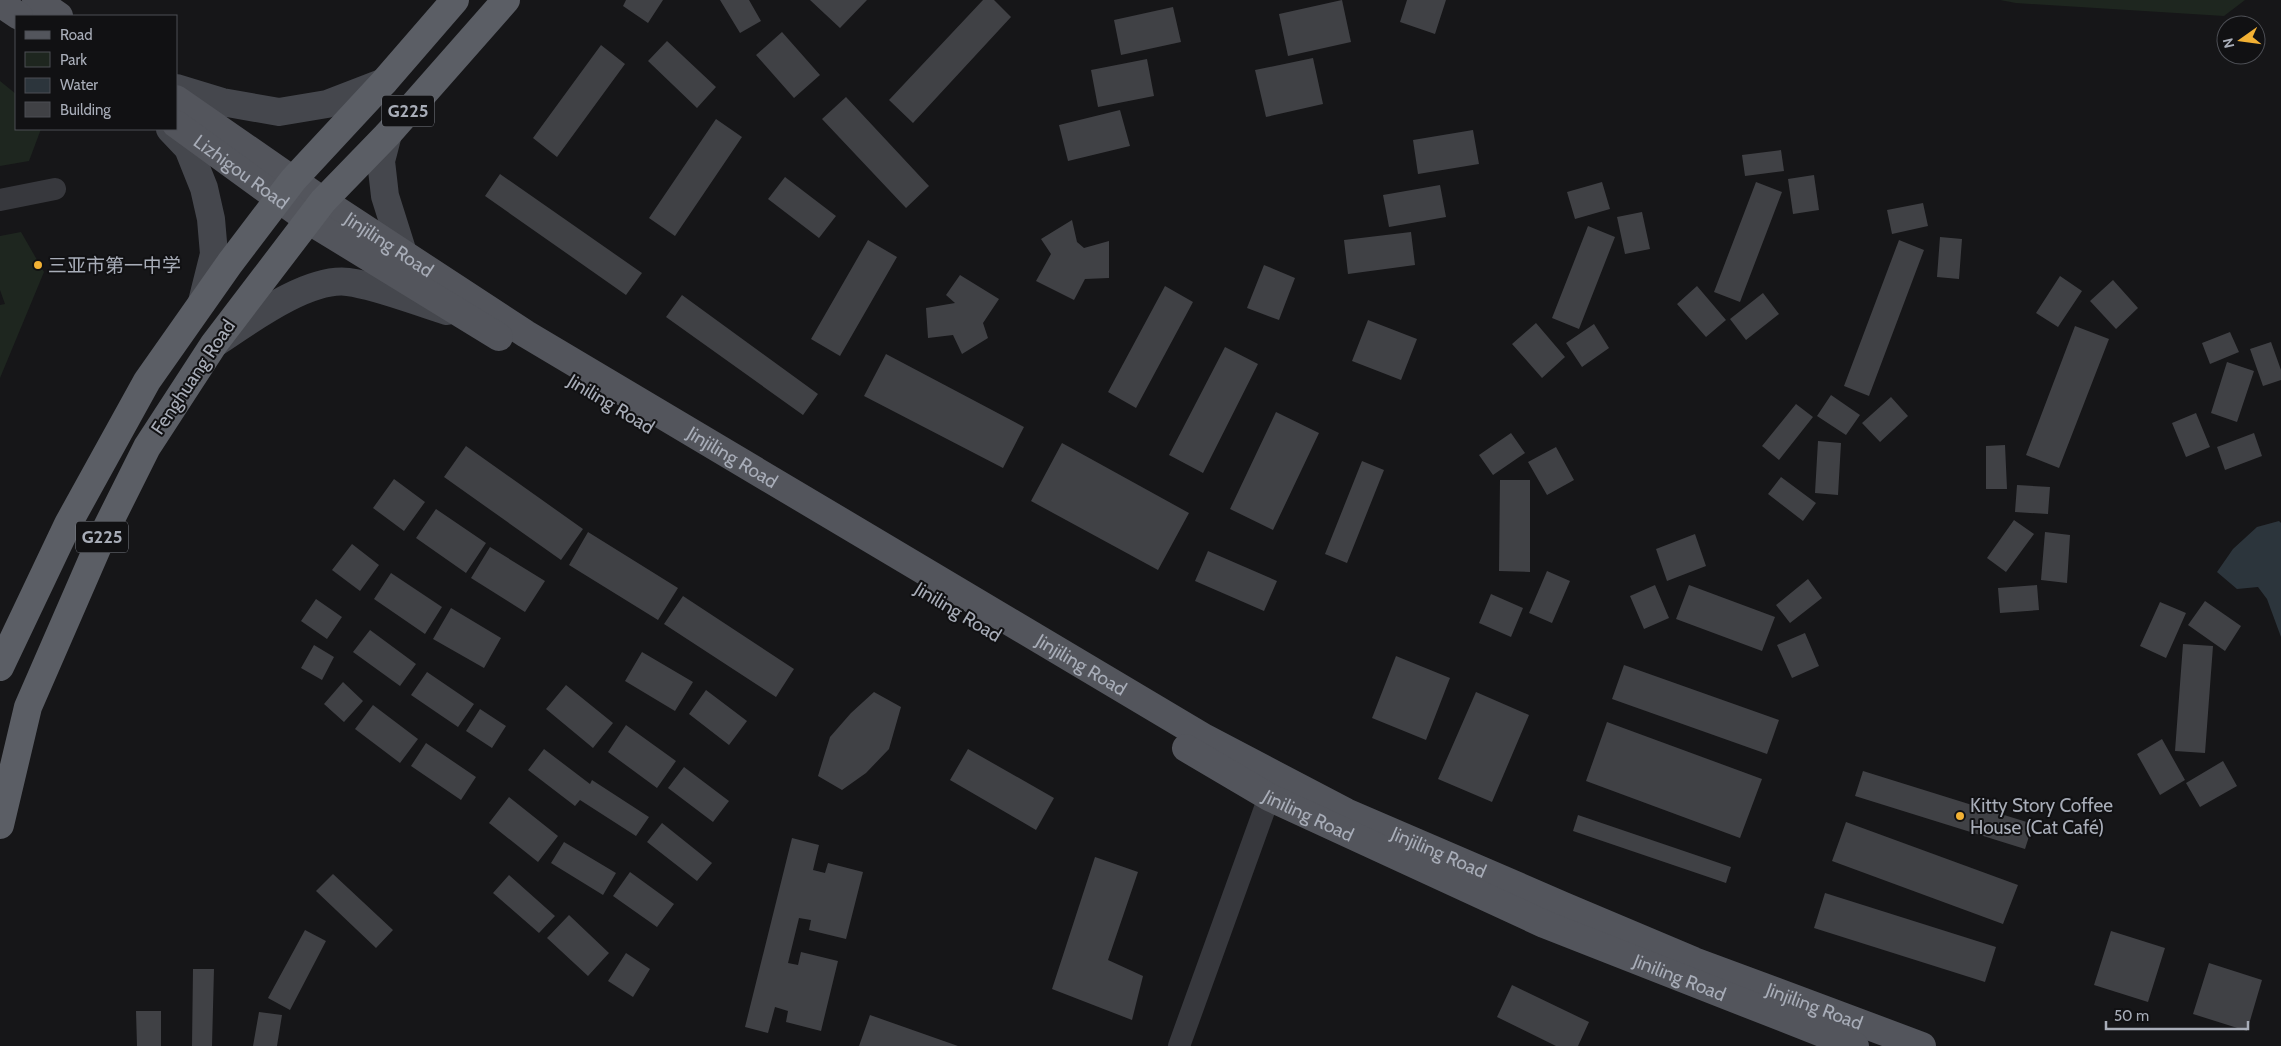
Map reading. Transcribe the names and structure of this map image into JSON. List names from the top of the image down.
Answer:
{
  "streets": {
    "highway": ["G225", "Fenghuang Road"],
    "main road": ["Lizhigou Road", "Jinjiling Road", "Jiniling Road"]
  },
  "crossings": [
    ["Lizhigou Road", "Jinjiling Road"],
    ["Lizhigou Road", "Fenghuang Road"],
    ["Lizhigou Road", "Jiniling Road"],
    ["Jinjiling Road", "Fenghuang Road"],
    ["Jinjiling Road", "Jiniling Road"],
    ["Fenghuang Road", "Jiniling Road"]
  ],
  "places": ["三亚市第一中学", "Kitty Story Coffee House (Cat Café)"],
  "legend": [
    "Road",
    "Park",
    "Water",
    "Building"
  ],
  "scale_bar": "50 m",
  "north": "left"
}
